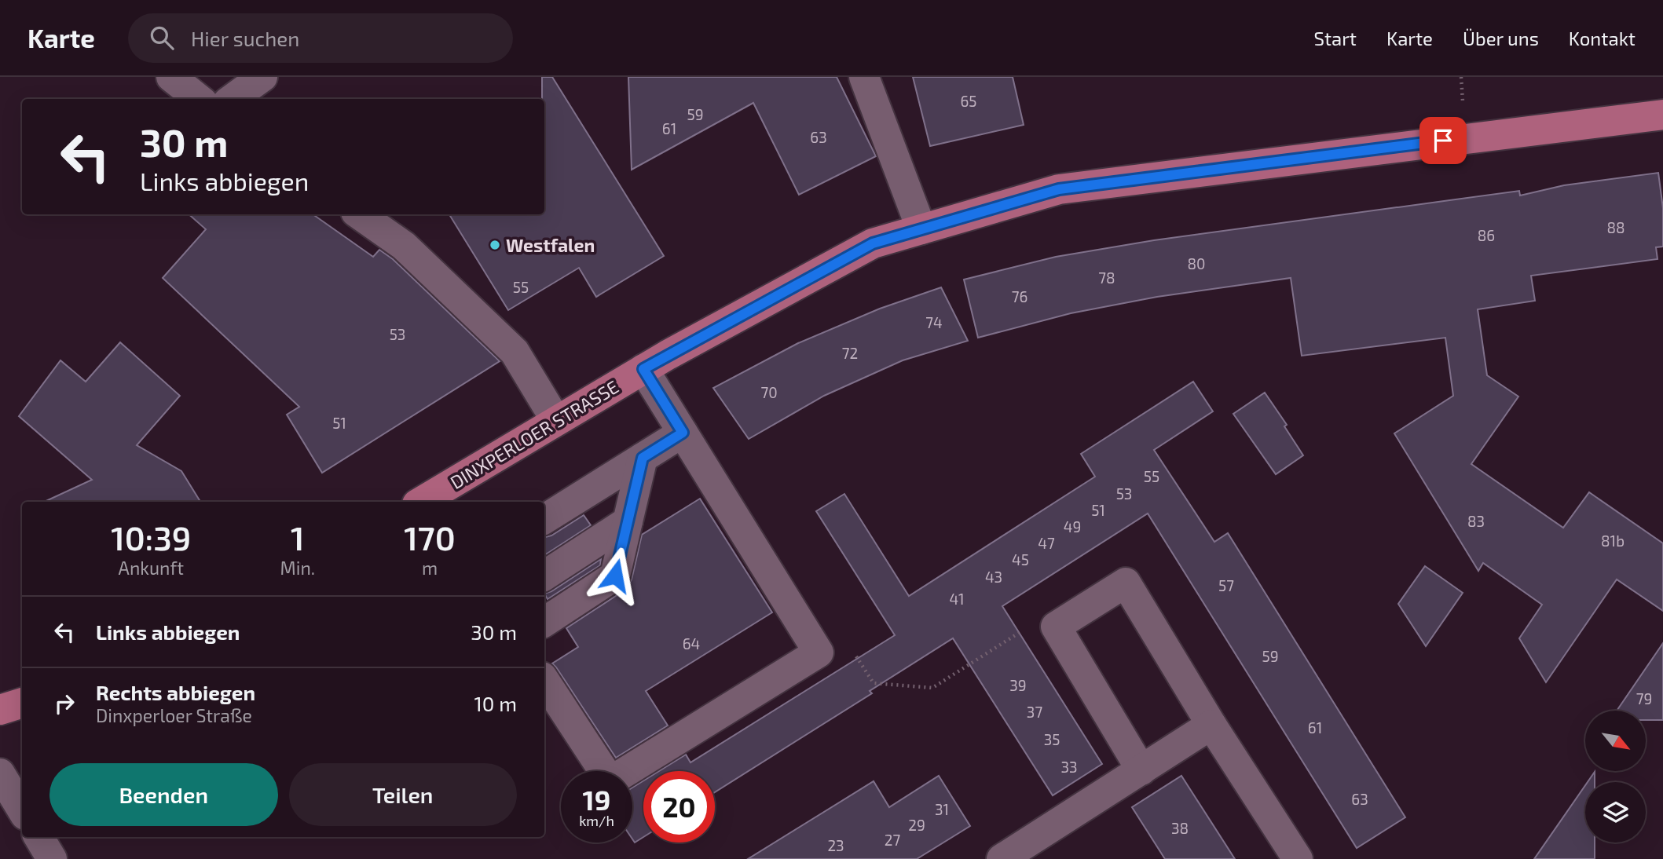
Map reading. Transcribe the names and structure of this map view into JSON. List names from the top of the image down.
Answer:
{
  "streets": {
    "main road": ["DINXPERLOER STRASSE"]
  },
  "places": ["Westfalen"],
  "house_numbers": [
    "65",
    "59",
    "61",
    "63",
    "88",
    "86",
    "80",
    "78",
    "55",
    "76",
    "74",
    "53",
    "72",
    "70",
    "51",
    "55",
    "53",
    "51",
    "83",
    "49",
    "81b",
    "47",
    "45",
    "43",
    "57",
    "41",
    "64",
    "59",
    "39",
    "79",
    "37",
    "61",
    "35",
    "33",
    "63",
    "31",
    "29",
    "38",
    "27",
    "23"
  ],
  "north": "bottom right",
  "page": {
    "header": "Karte",
    "search": "Hier suchen",
    "nav": [
      "Start",
      "Karte",
      "Über uns",
      "Kontakt"
    ],
    "turn": ["30 m", "Links abbiegen"],
    "eta": [
      "10:39",
      "Ankunft",
      "1",
      "Min.",
      "170",
      "m"
    ],
    "list": [
      {
        "name": "Links abbiegen",
        "value": "30 m"
      },
      {
        "name": "Rechts abbiegen",
        "note": "Dinxperloer Straße",
        "value": "10 m"
      }
    ],
    "buttons": ["Beenden", "Teilen"],
    "speed": "19 km/h",
    "limit": "20"
  }
}
